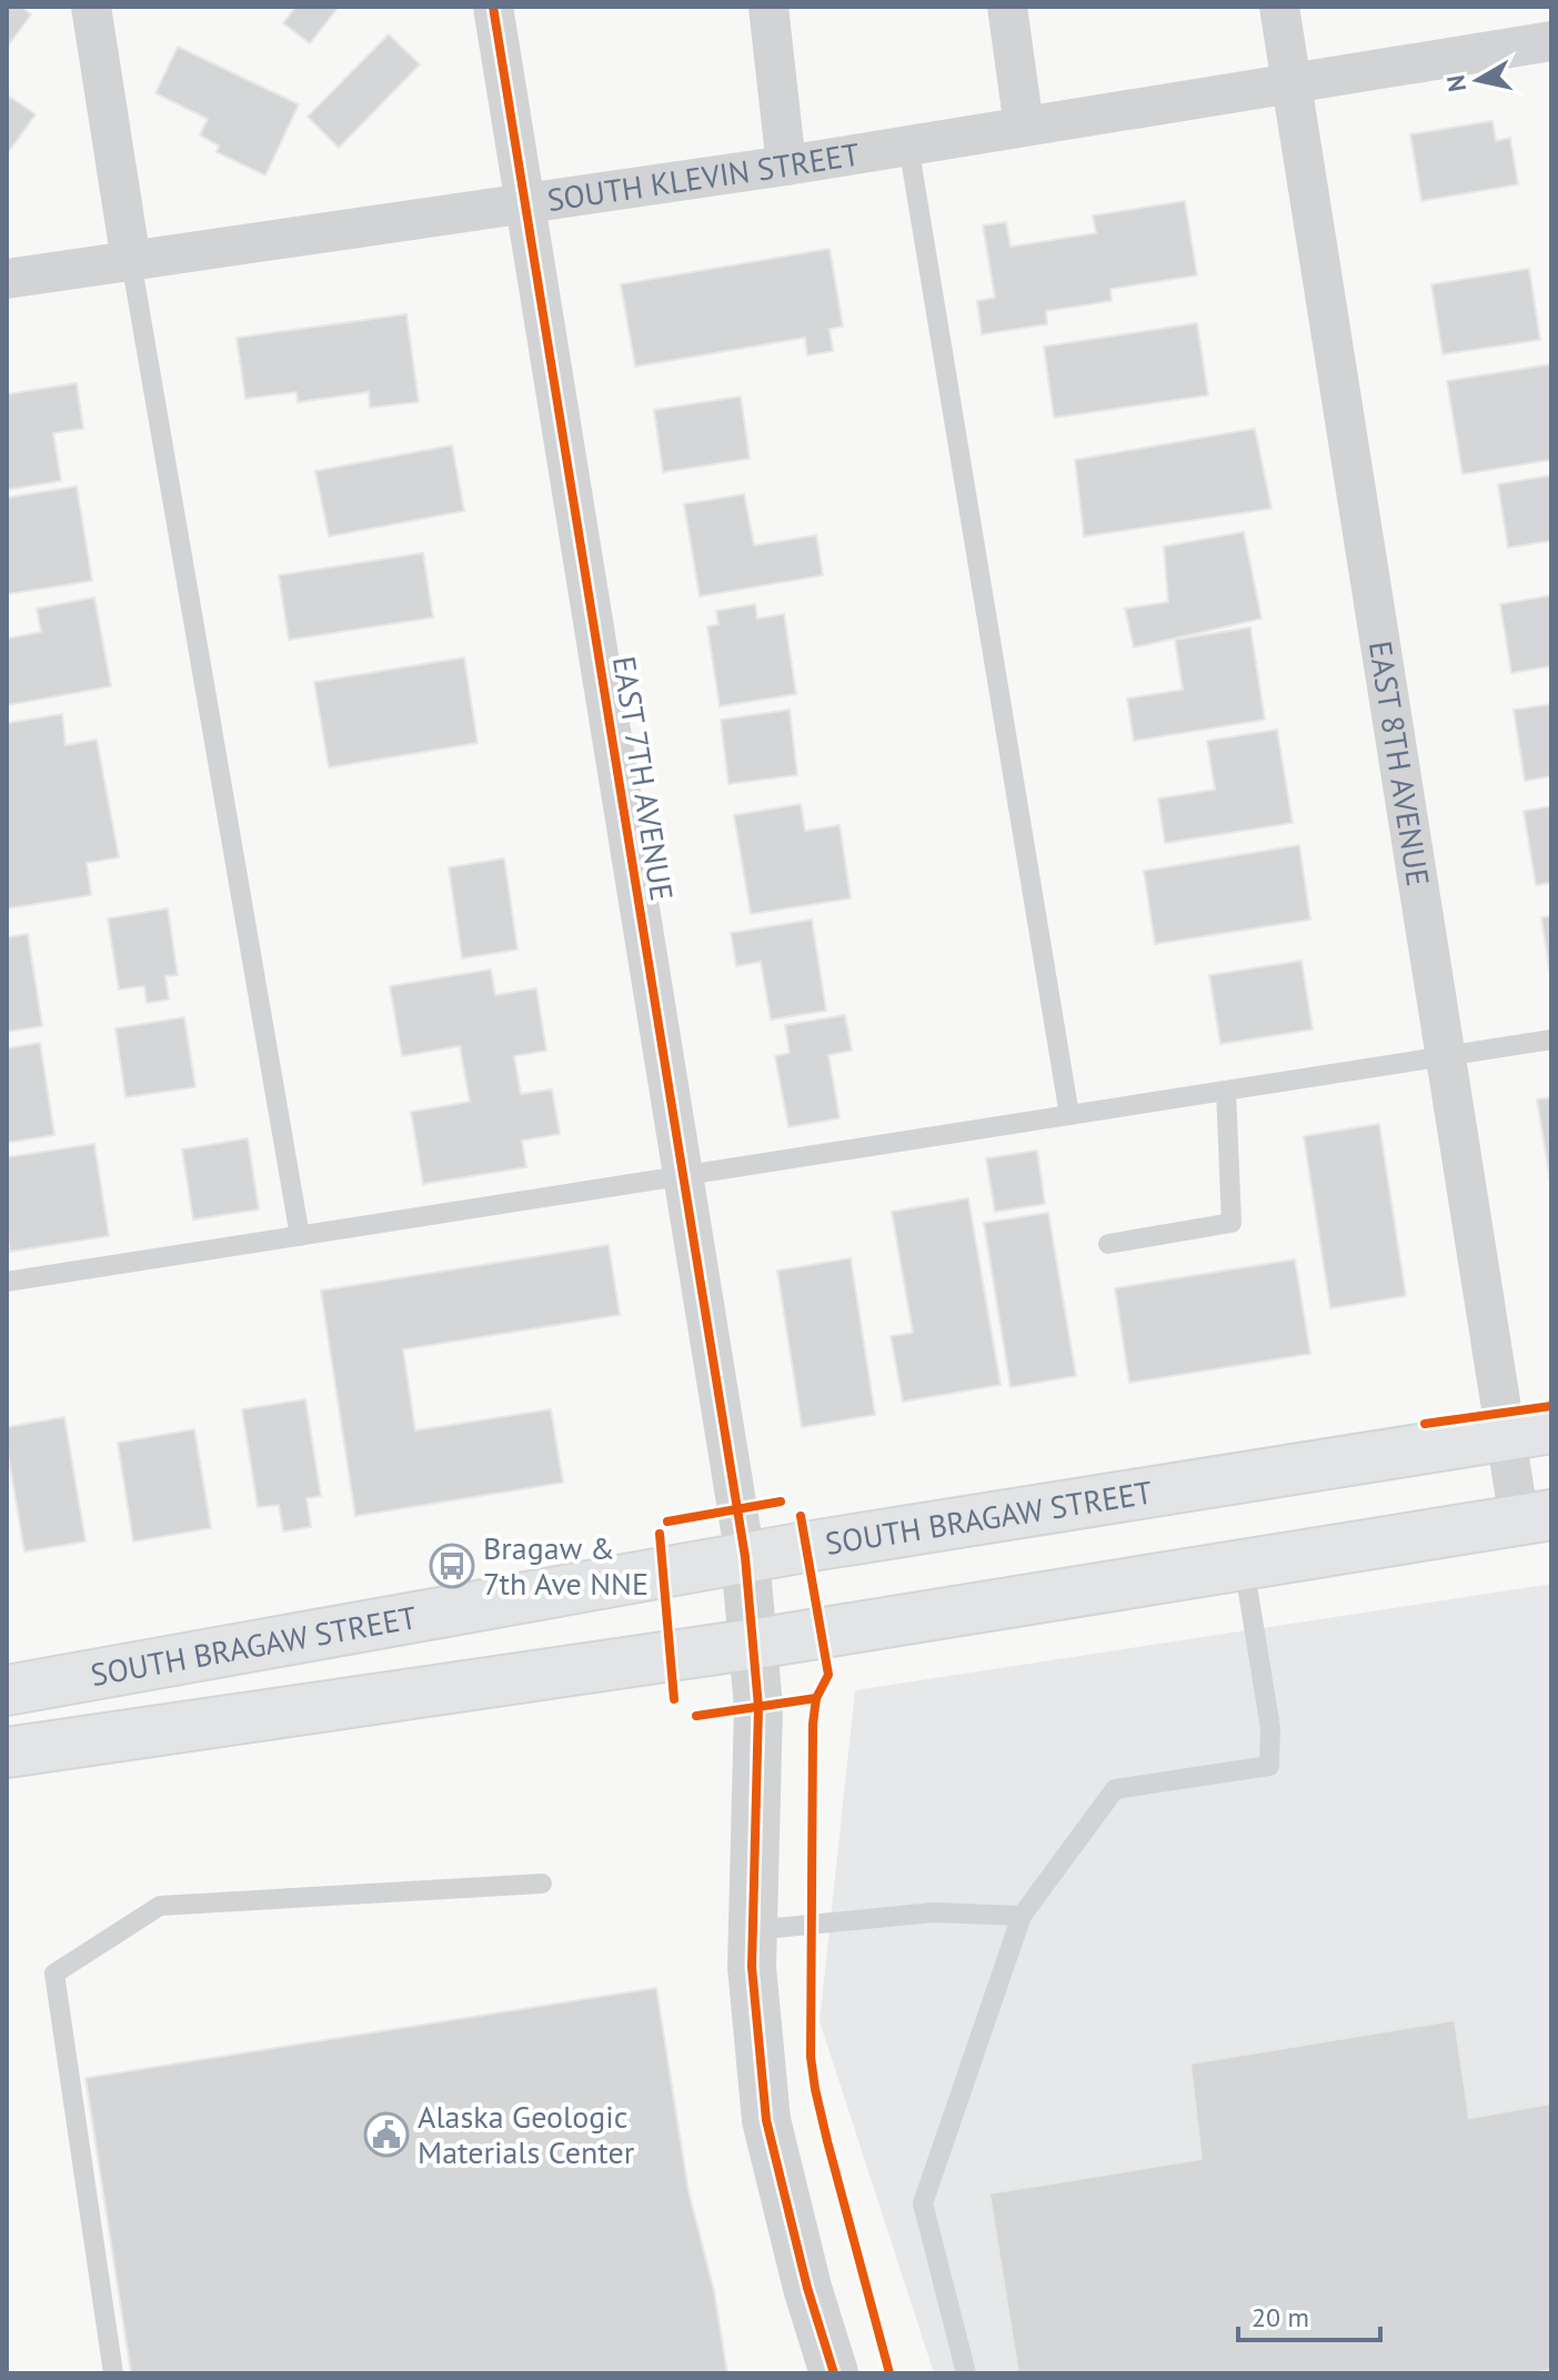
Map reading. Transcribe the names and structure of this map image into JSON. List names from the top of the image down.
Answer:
{
  "streets": {
    "main road": ["SOUTH BRAGAW STREET"],
    "street": ["SOUTH KLEVIN STREET", "EAST 8TH AVENUE", "EAST 7TH AVENUE"]
  },
  "crossings": [
    ["SOUTH KLEVIN STREET", "EAST 8TH AVENUE"],
    ["SOUTH KLEVIN STREET", "EAST 7TH AVENUE"],
    ["EAST 8TH AVENUE", "SOUTH BRAGAW STREET"],
    ["EAST 7TH AVENUE", "SOUTH BRAGAW STREET"]
  ],
  "places": {
    "bus stop": ["Bragaw & 7th Ave NNE"],
    "public building": ["Alaska Geologic Materials Center"]
  },
  "scale_bar": "20 m",
  "north": "left"
}
